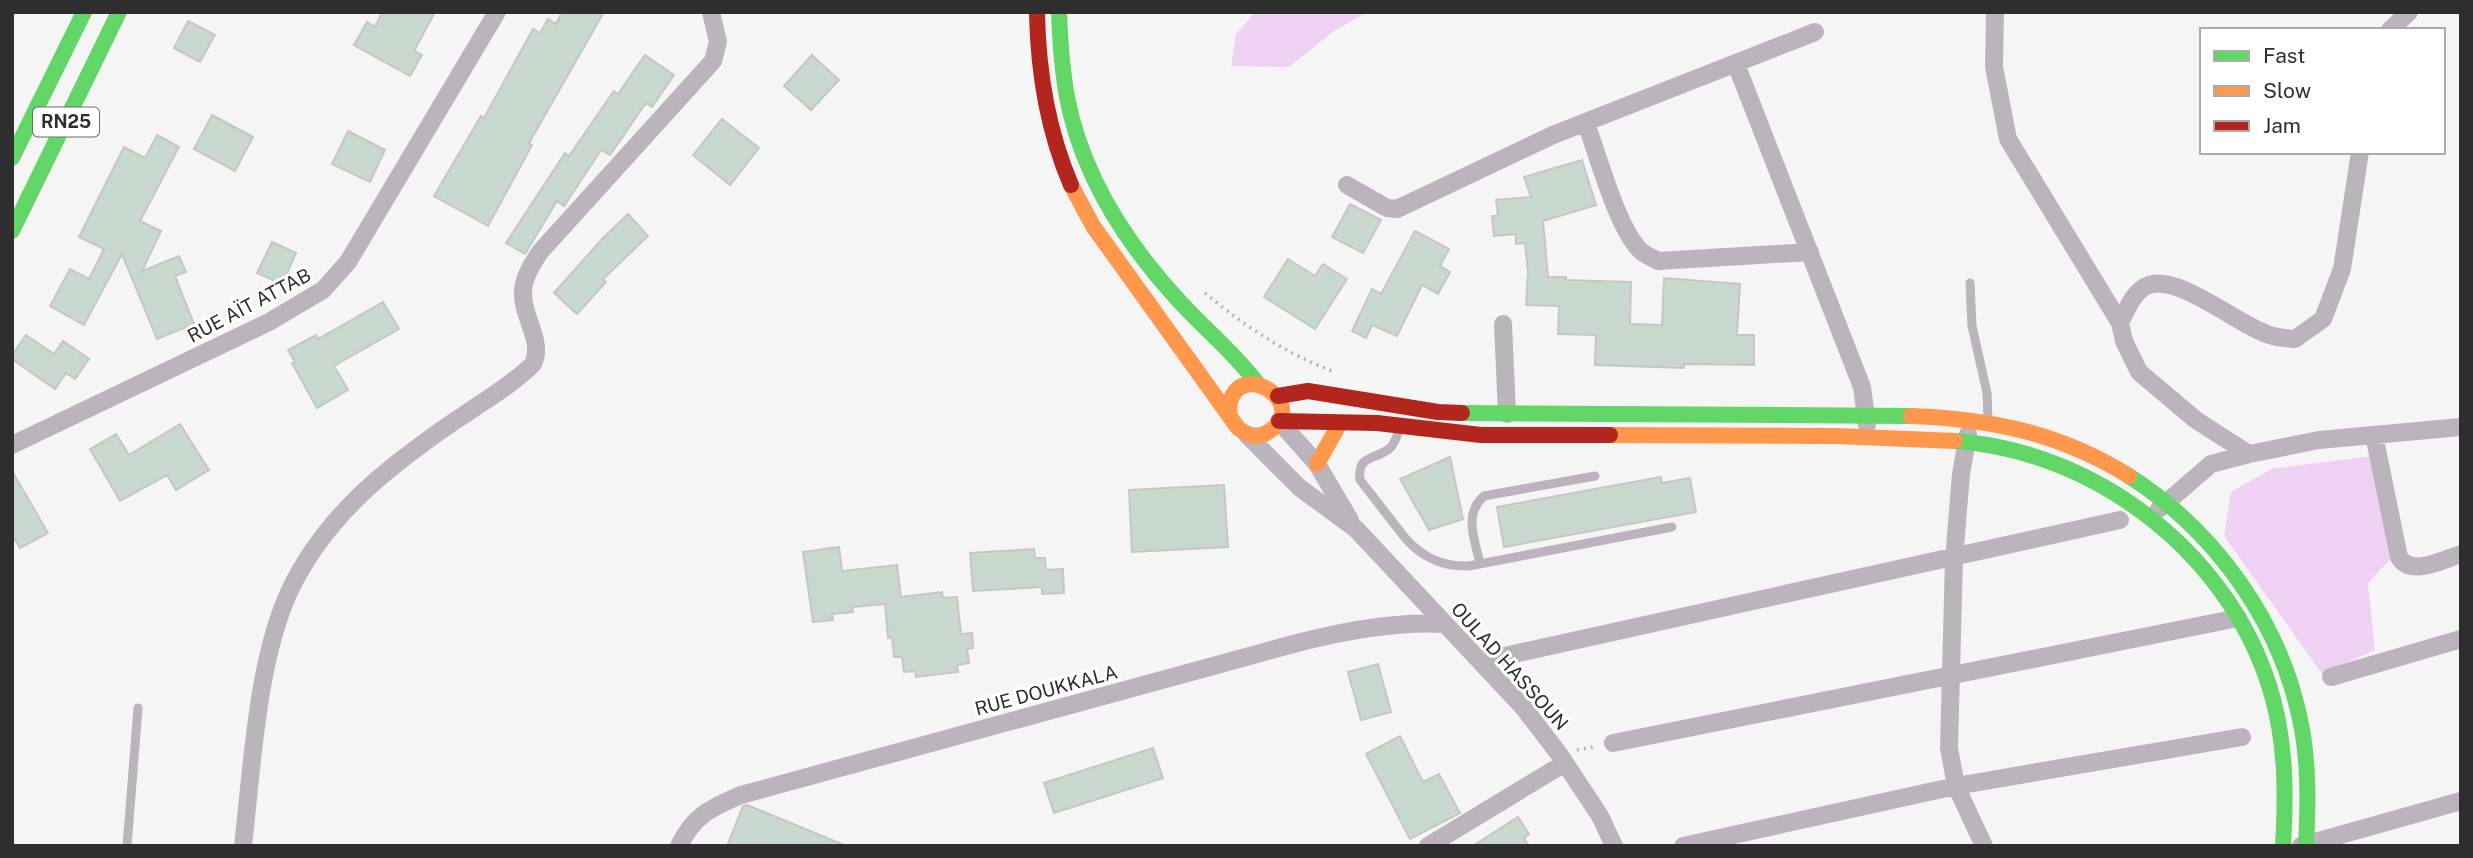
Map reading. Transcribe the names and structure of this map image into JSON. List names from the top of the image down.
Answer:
{
  "streets": {
    "street": [
      "RN25",
      "RUE AÏT ATTAB",
      "OULAD HASSOUN",
      "RUE DOUKKALA"
    ]
  },
  "crossings": [
    ["OULAD HASSOUN", "RUE DOUKKALA"]
  ],
  "legend": ["Fast", "Slow", "Jam"]
}
